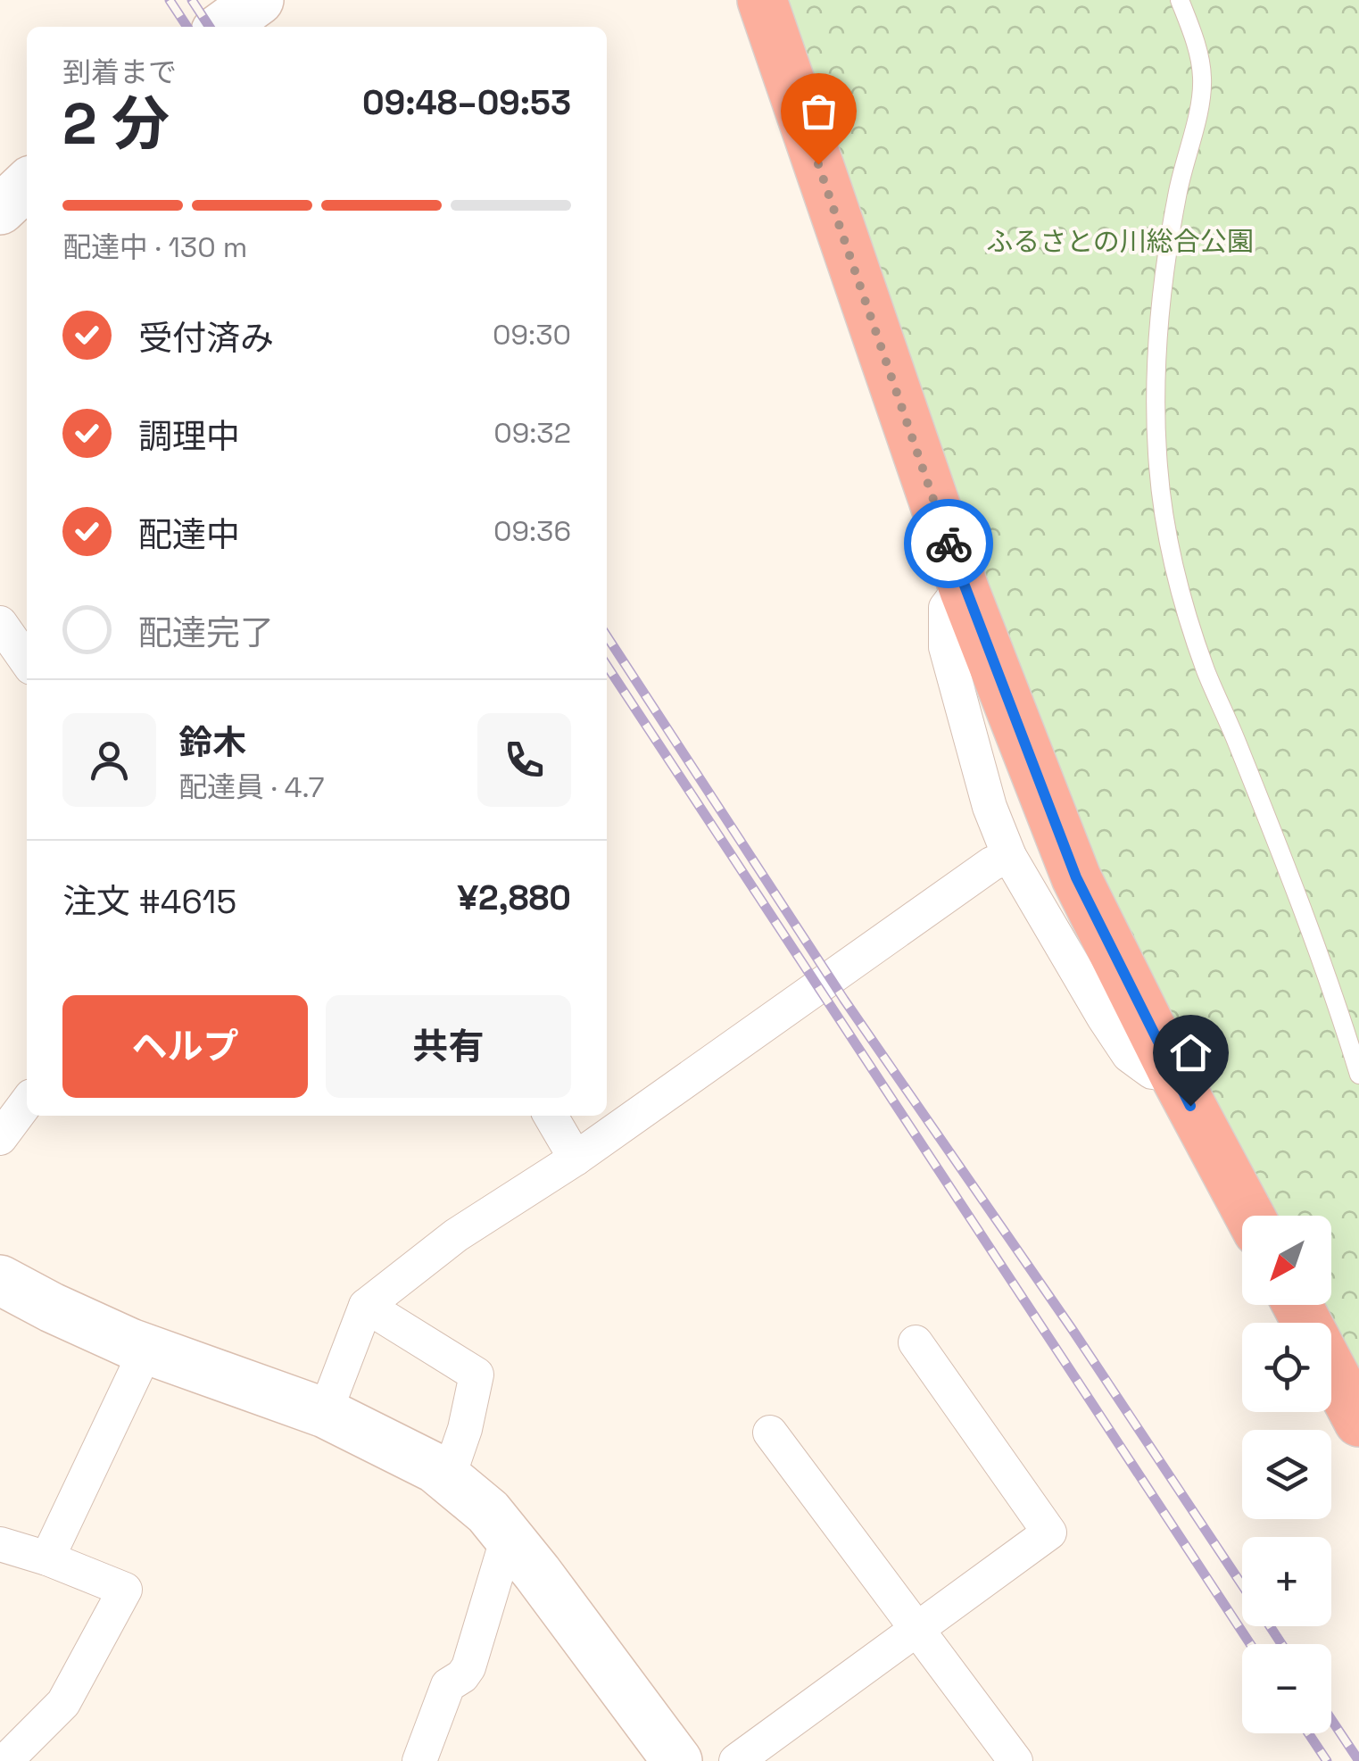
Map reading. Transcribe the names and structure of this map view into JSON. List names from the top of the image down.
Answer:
{
  "parks": ["ふるさとの川総合公園"],
  "north": "bottom left",
  "page": {
    "heading": ["2 分", "到着まで", "09:48–09:53"],
    "panel": [
      "鈴木",
      "配達員 · 4.7",
      "注文 #4615",
      "¥2,880"
    ],
    "bar": "配達中 · 130 m",
    "list": [
      ["受付済み", "09:30"],
      ["調理中", "09:32"],
      ["配達中", "09:36"],
      "配達完了"
    ],
    "buttons": ["ヘルプ", "共有"],
    "map_buttons": ["+", "−"]
  }
}
